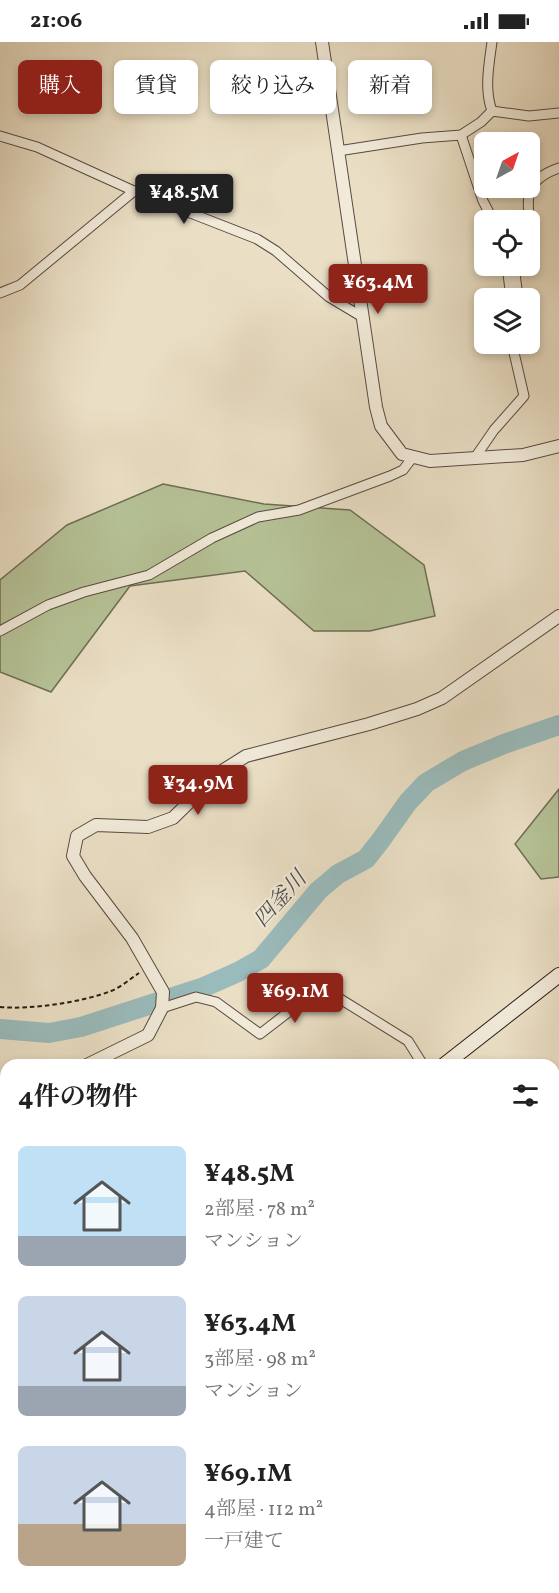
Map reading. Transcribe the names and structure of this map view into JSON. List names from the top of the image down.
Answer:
{
  "water": ["四釜川"],
  "north": "top right",
  "page": {
    "status": "21:06",
    "chip": [
      "購入",
      "賃貸",
      "絞り込み",
      "新着"
    ],
    "price": [
      "¥48.5M",
      "¥63.4M",
      "¥34.9M",
      "¥69.1M"
    ],
    "heading": "4件の物件",
    "list": [
      {
        "name": "¥48.5M",
        "note": "2部屋 · 78 m² · マンション"
      },
      {
        "name": "¥63.4M",
        "note": "3部屋 · 98 m² · マンション"
      },
      {
        "name": "¥69.1M",
        "note": "4部屋 · 112 m² · 一戸建て"
      }
    ]
  }
}
